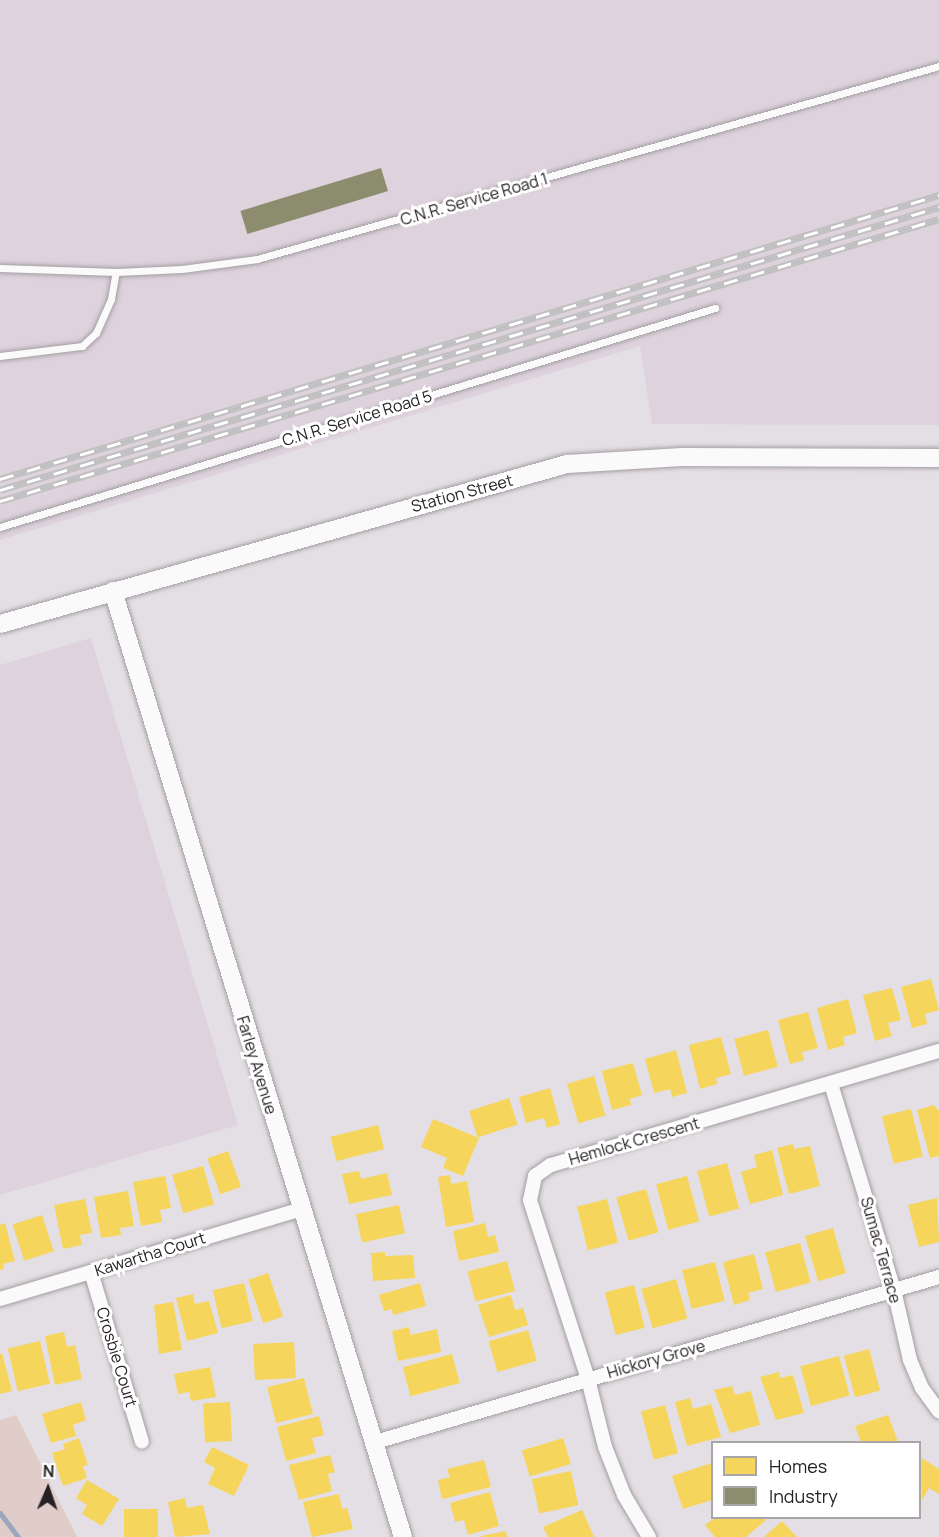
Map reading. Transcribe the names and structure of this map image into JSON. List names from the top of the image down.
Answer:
{
  "streets": {
    "street": [
      "Station Street",
      "Farley Avenue",
      "Hemlock Crescent",
      "Sumac Terrace",
      "Kawartha Court",
      "Crosbie Court",
      "Hickory Grove"
    ],
    "lane": ["C.N.R. Service Road 1", "C.N.R. Service Road 5"]
  },
  "crossings": [
    ["Station Street", "Farley Avenue"],
    ["Farley Avenue", "Kawartha Court"],
    ["Farley Avenue", "Hickory Grove"],
    ["Hemlock Crescent", "Sumac Terrace"],
    ["Hemlock Crescent", "Hickory Grove"],
    ["Sumac Terrace", "Hickory Grove"],
    ["Kawartha Court", "Crosbie Court"]
  ],
  "legend": ["Homes", "Industry"],
  "north": "top"
}
